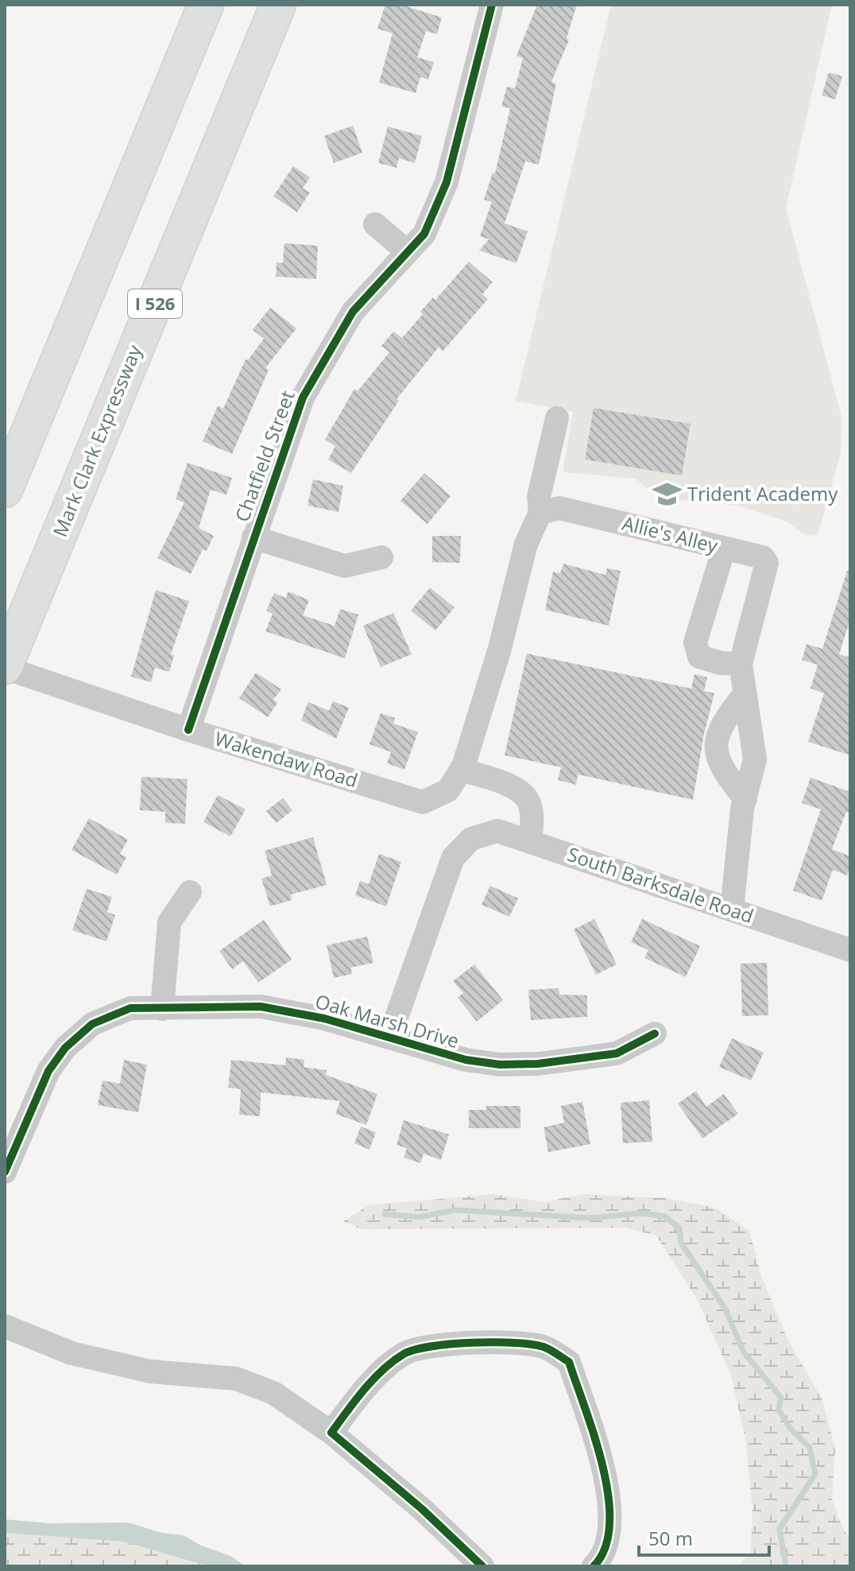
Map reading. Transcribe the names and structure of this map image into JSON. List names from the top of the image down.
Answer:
{
  "streets": {
    "highway": ["I 526", "Mark Clark Expressway"],
    "street": [
      "Chatfield Street",
      "Allie's Alley",
      "Wakendaw Road",
      "South Barksdale Road",
      "Oak Marsh Drive"
    ]
  },
  "crossings": [
    ["Mark Clark Expressway", "Wakendaw Road"],
    ["Chatfield Street", "Wakendaw Road"],
    ["Allie's Alley", "South Barksdale Road"],
    ["South Barksdale Road", "Oak Marsh Drive"]
  ],
  "places": {
    "school or university": ["Trident Academy"]
  },
  "scale_bar": "50 m"
}
